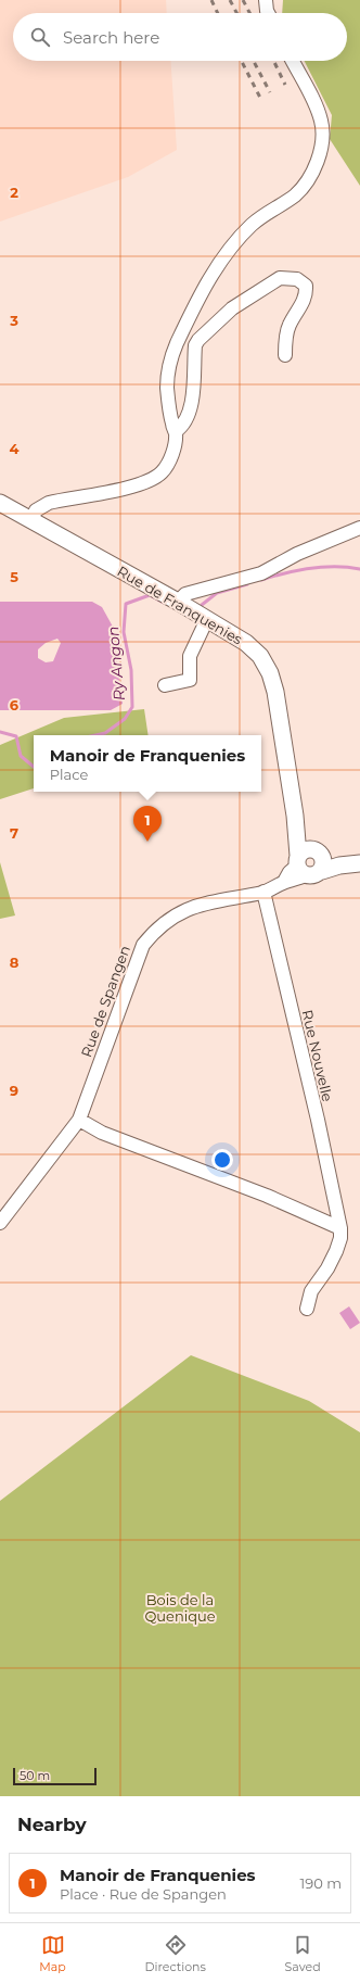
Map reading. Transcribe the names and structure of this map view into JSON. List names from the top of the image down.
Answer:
{
  "streets": {
    "street": ["Rue de Franquenies", "Rue de Spangen", "Rue Nouvelle"]
  },
  "crossings": [
    ["Rue de Franquenies", "Rue de Spangen"],
    ["Rue de Spangen", "Rue Nouvelle"]
  ],
  "water": ["Ry Angon"],
  "parks": ["Bois de la Quenique"],
  "scale_bar": "50 m",
  "page": {
    "search": "Search here",
    "popup": ["Manoir de Franquenies", "Place"],
    "pins": "1",
    "scale": "50 m",
    "heading": "Nearby",
    "list": [
      {
        "mark": "1",
        "name": "Manoir de Franquenies",
        "note": "Place · Rue de Spangen",
        "value": "190 m"
      }
    ],
    "nav": ["Map", "Directions", "Saved"]
  },
  "grid": {
    "rows": [
      "2",
      "3",
      "4",
      "5",
      "6",
      "7",
      "8",
      "9"
    ]
  }
}
